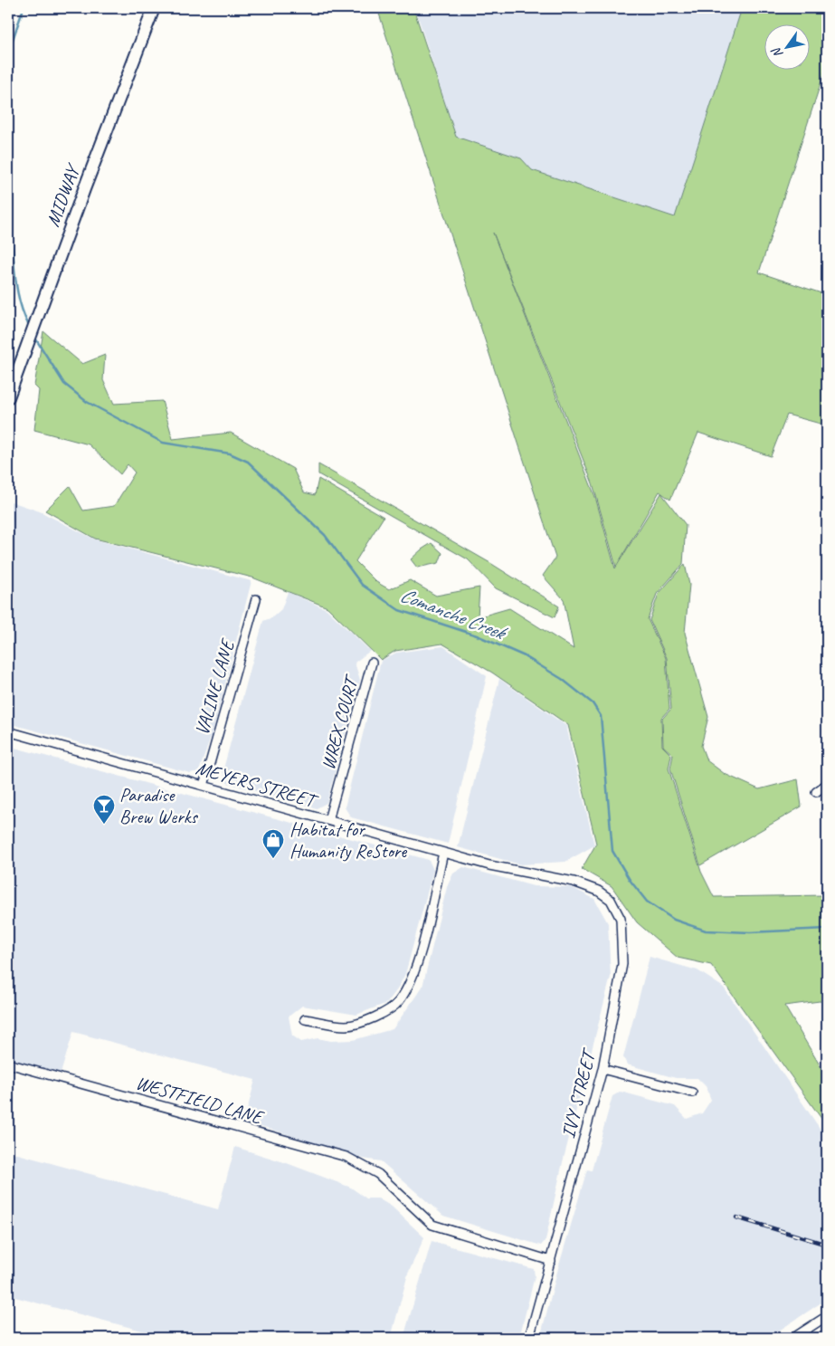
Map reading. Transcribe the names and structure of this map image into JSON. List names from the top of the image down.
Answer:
{
  "streets": {
    "main road": ["MIDWAY"],
    "street": [
      "VALINE LANE",
      "WREX COURT",
      "MEYERS STREET",
      "IVY STREET",
      "WESTFIELD LANE"
    ]
  },
  "crossings": [
    ["VALINE LANE", "MEYERS STREET"],
    ["WREX COURT", "MEYERS STREET"],
    ["MEYERS STREET", "IVY STREET"],
    ["IVY STREET", "WESTFIELD LANE"]
  ],
  "water": ["Comanche Creek"],
  "places": {
    "bar": ["Paradise Brew Werks"],
    "shop": ["Habitat for Humanity ReStore"]
  },
  "north": "bottom left"
}
